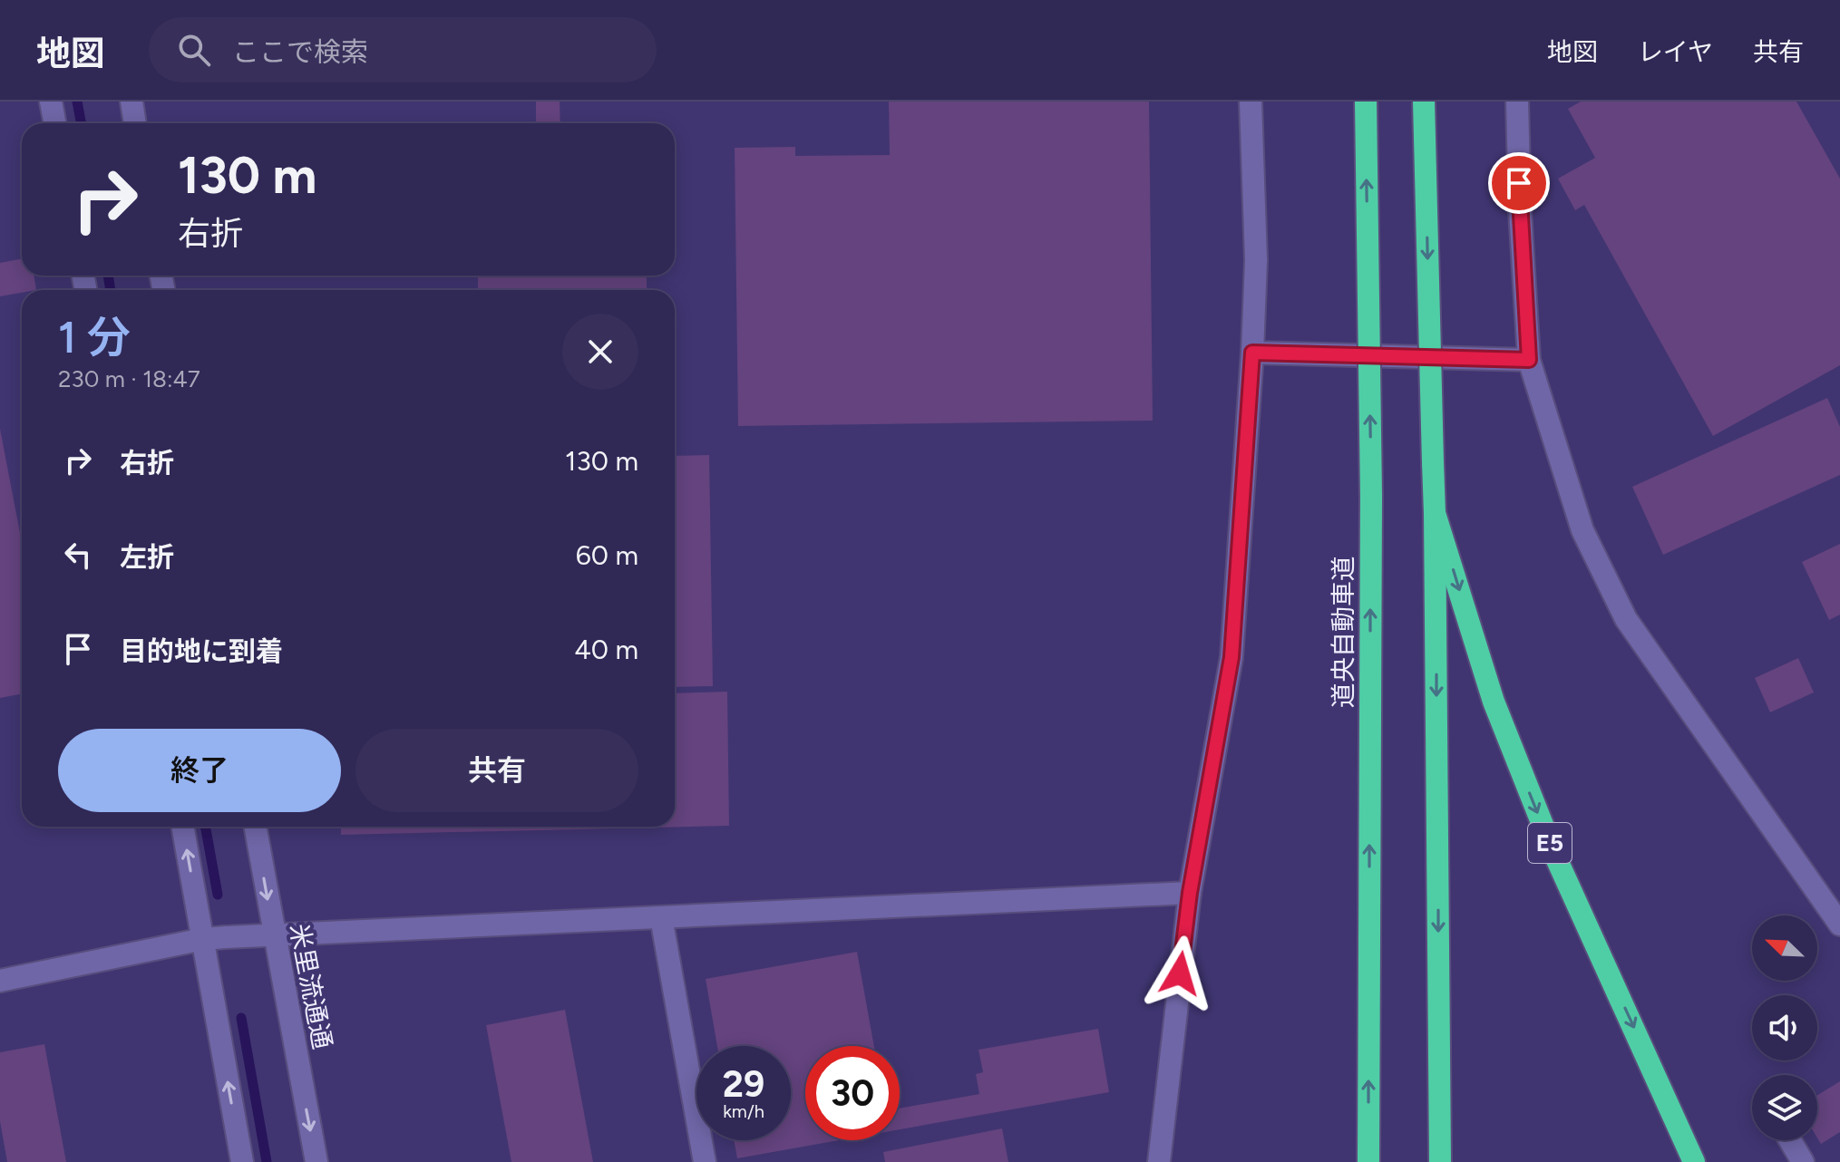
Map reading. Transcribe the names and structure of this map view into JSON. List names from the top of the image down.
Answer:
{
  "streets": {
    "highway": ["道央自動車道", "E5"],
    "street": ["米里流通通"]
  },
  "north": "top left",
  "page": {
    "header": "地図",
    "search": "ここで検索",
    "nav": ["地図", "レイヤ", "共有"],
    "turn": ["130 m", "右折"],
    "heading": ["1 分", "230 m · 18:47"],
    "list": [
      {
        "name": "右折",
        "value": "130 m"
      },
      {
        "name": "左折",
        "value": "60 m"
      },
      {
        "name": "目的地に到着",
        "value": "40 m"
      }
    ],
    "buttons": ["終了", "共有"],
    "speed": "29 km/h",
    "limit": "30"
  }
}
